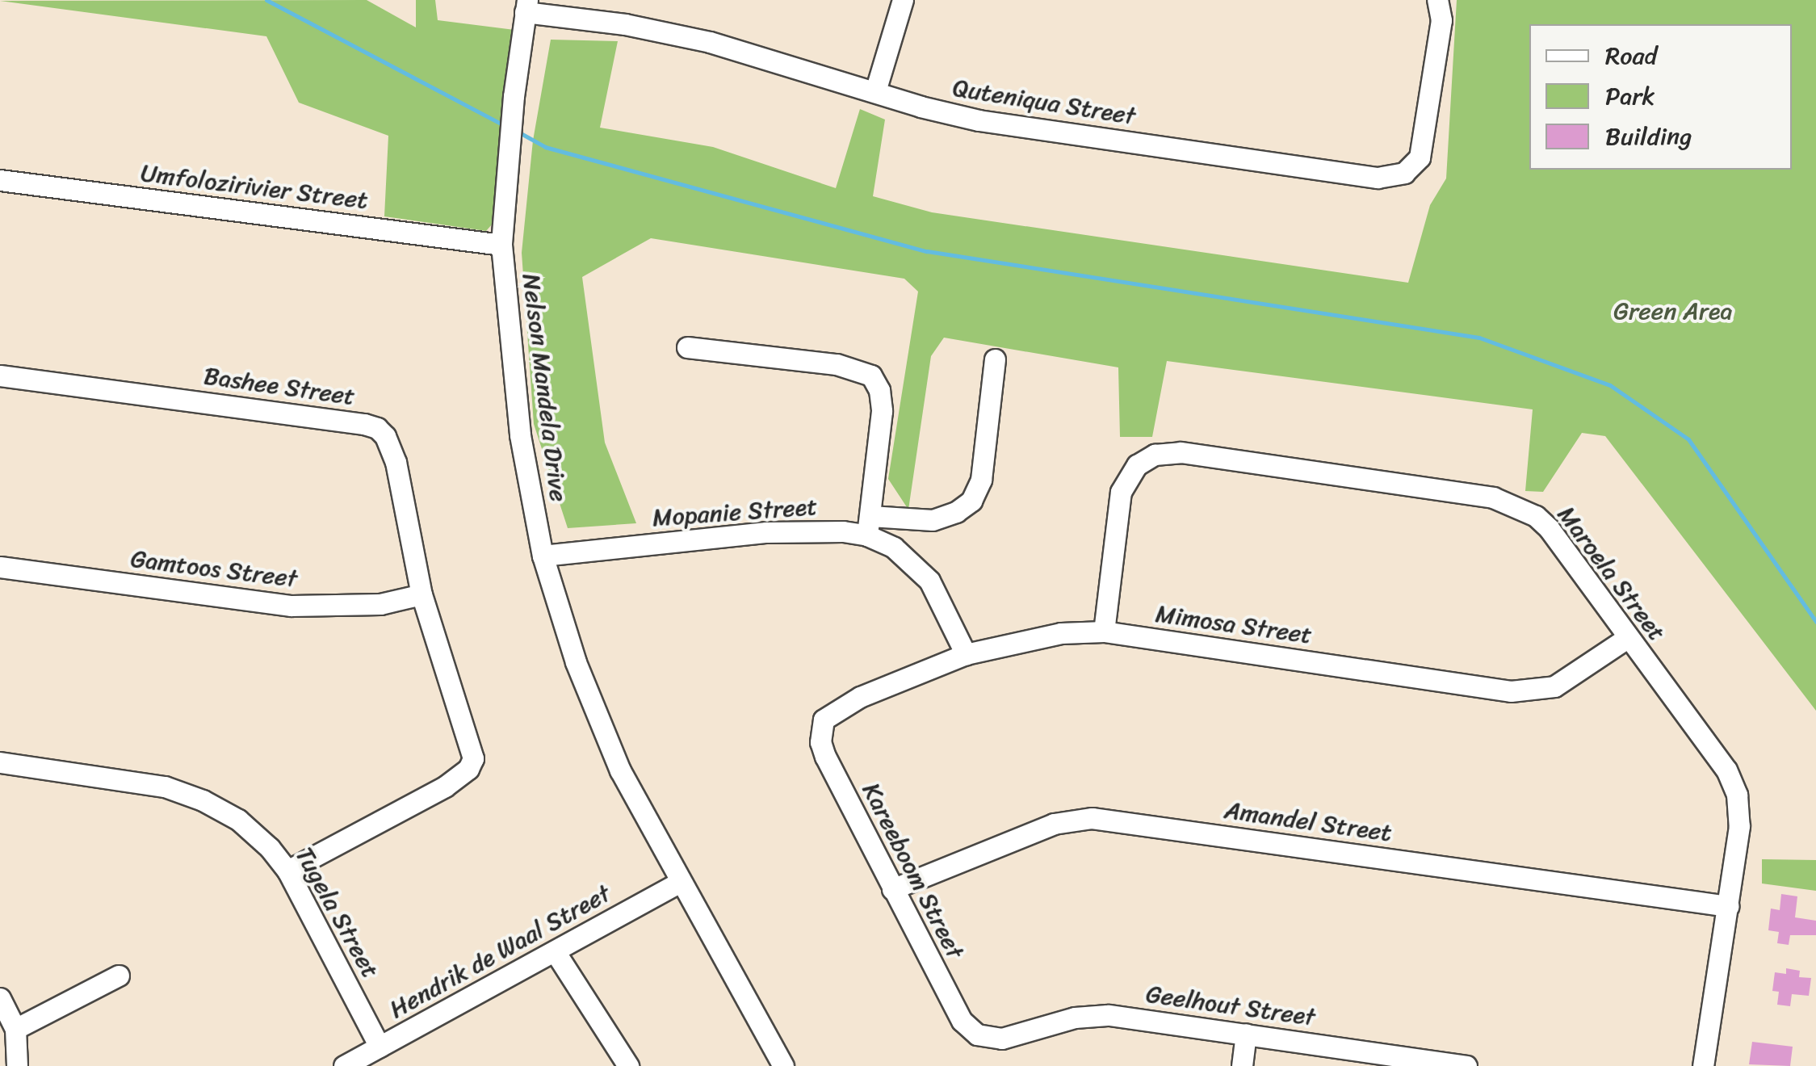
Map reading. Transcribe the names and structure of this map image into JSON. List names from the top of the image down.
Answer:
{
  "streets": {
    "street": [
      "Quteniqua Street",
      "Umfolozirivier Street",
      "Bashee Street",
      "Nelson Mandela Drive",
      "Mopanie Street",
      "Gamtoos Street",
      "Maroela Street",
      "Mimosa Street",
      "Amandel Street",
      "Kareeboom Street",
      "Tugela Street",
      "Hendrik de Waal Street",
      "Geelhout Street"
    ]
  },
  "crossings": [
    ["Quteniqua Street", "Nelson Mandela Drive"],
    ["Umfolozirivier Street", "Nelson Mandela Drive"],
    ["Bashee Street", "Gamtoos Street"],
    ["Nelson Mandela Drive", "Mopanie Street"],
    ["Nelson Mandela Drive", "Hendrik de Waal Street"],
    ["Mopanie Street", "Mimosa Street"],
    ["Maroela Street", "Mimosa Street"],
    ["Maroela Street", "Amandel Street"],
    ["Mimosa Street", "Kareeboom Street"],
    ["Amandel Street", "Kareeboom Street"],
    ["Kareeboom Street", "Geelhout Street"],
    ["Tugela Street", "Hendrik de Waal Street"]
  ],
  "parks": ["Green Area"],
  "legend": ["Road", "Park", "Building"]
}
